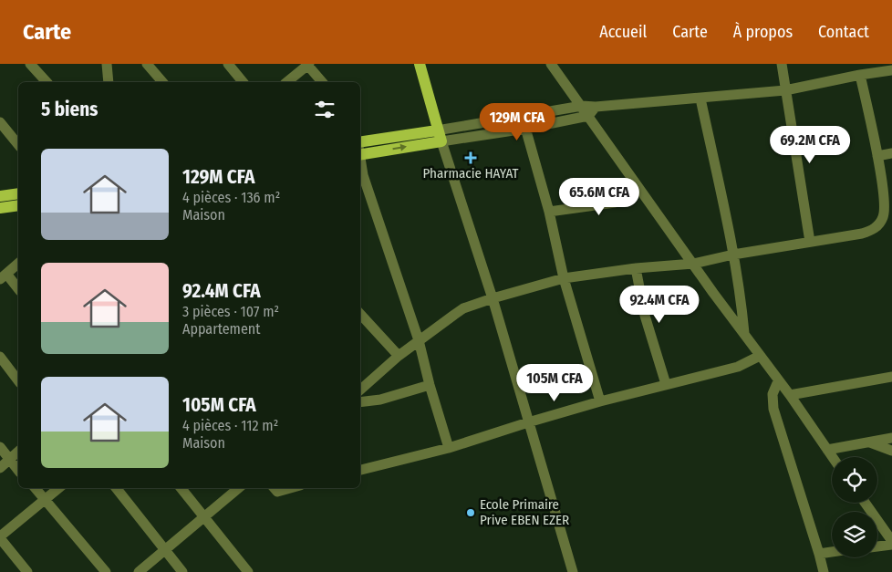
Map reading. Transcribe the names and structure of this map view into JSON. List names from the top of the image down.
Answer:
{
  "places": {
    "health": ["Pharmacie HAYAT"],
    "other": ["Ecole Primaire Prive EBEN EZER"]
  },
  "page": {
    "header": "Carte",
    "nav": [
      "Accueil",
      "Carte",
      "À propos",
      "Contact"
    ],
    "heading": "5 biens",
    "price": [
      "129M CFA",
      "69.2M CFA",
      "65.6M CFA",
      "92.4M CFA",
      "105M CFA"
    ],
    "list": [
      {
        "name": "129M CFA",
        "note": "4 pièces · 136 m² · Maison"
      },
      {
        "name": "92.4M CFA",
        "note": "3 pièces · 107 m² · Appartement"
      },
      {
        "name": "105M CFA",
        "note": "4 pièces · 112 m² · Maison"
      }
    ]
  }
}
